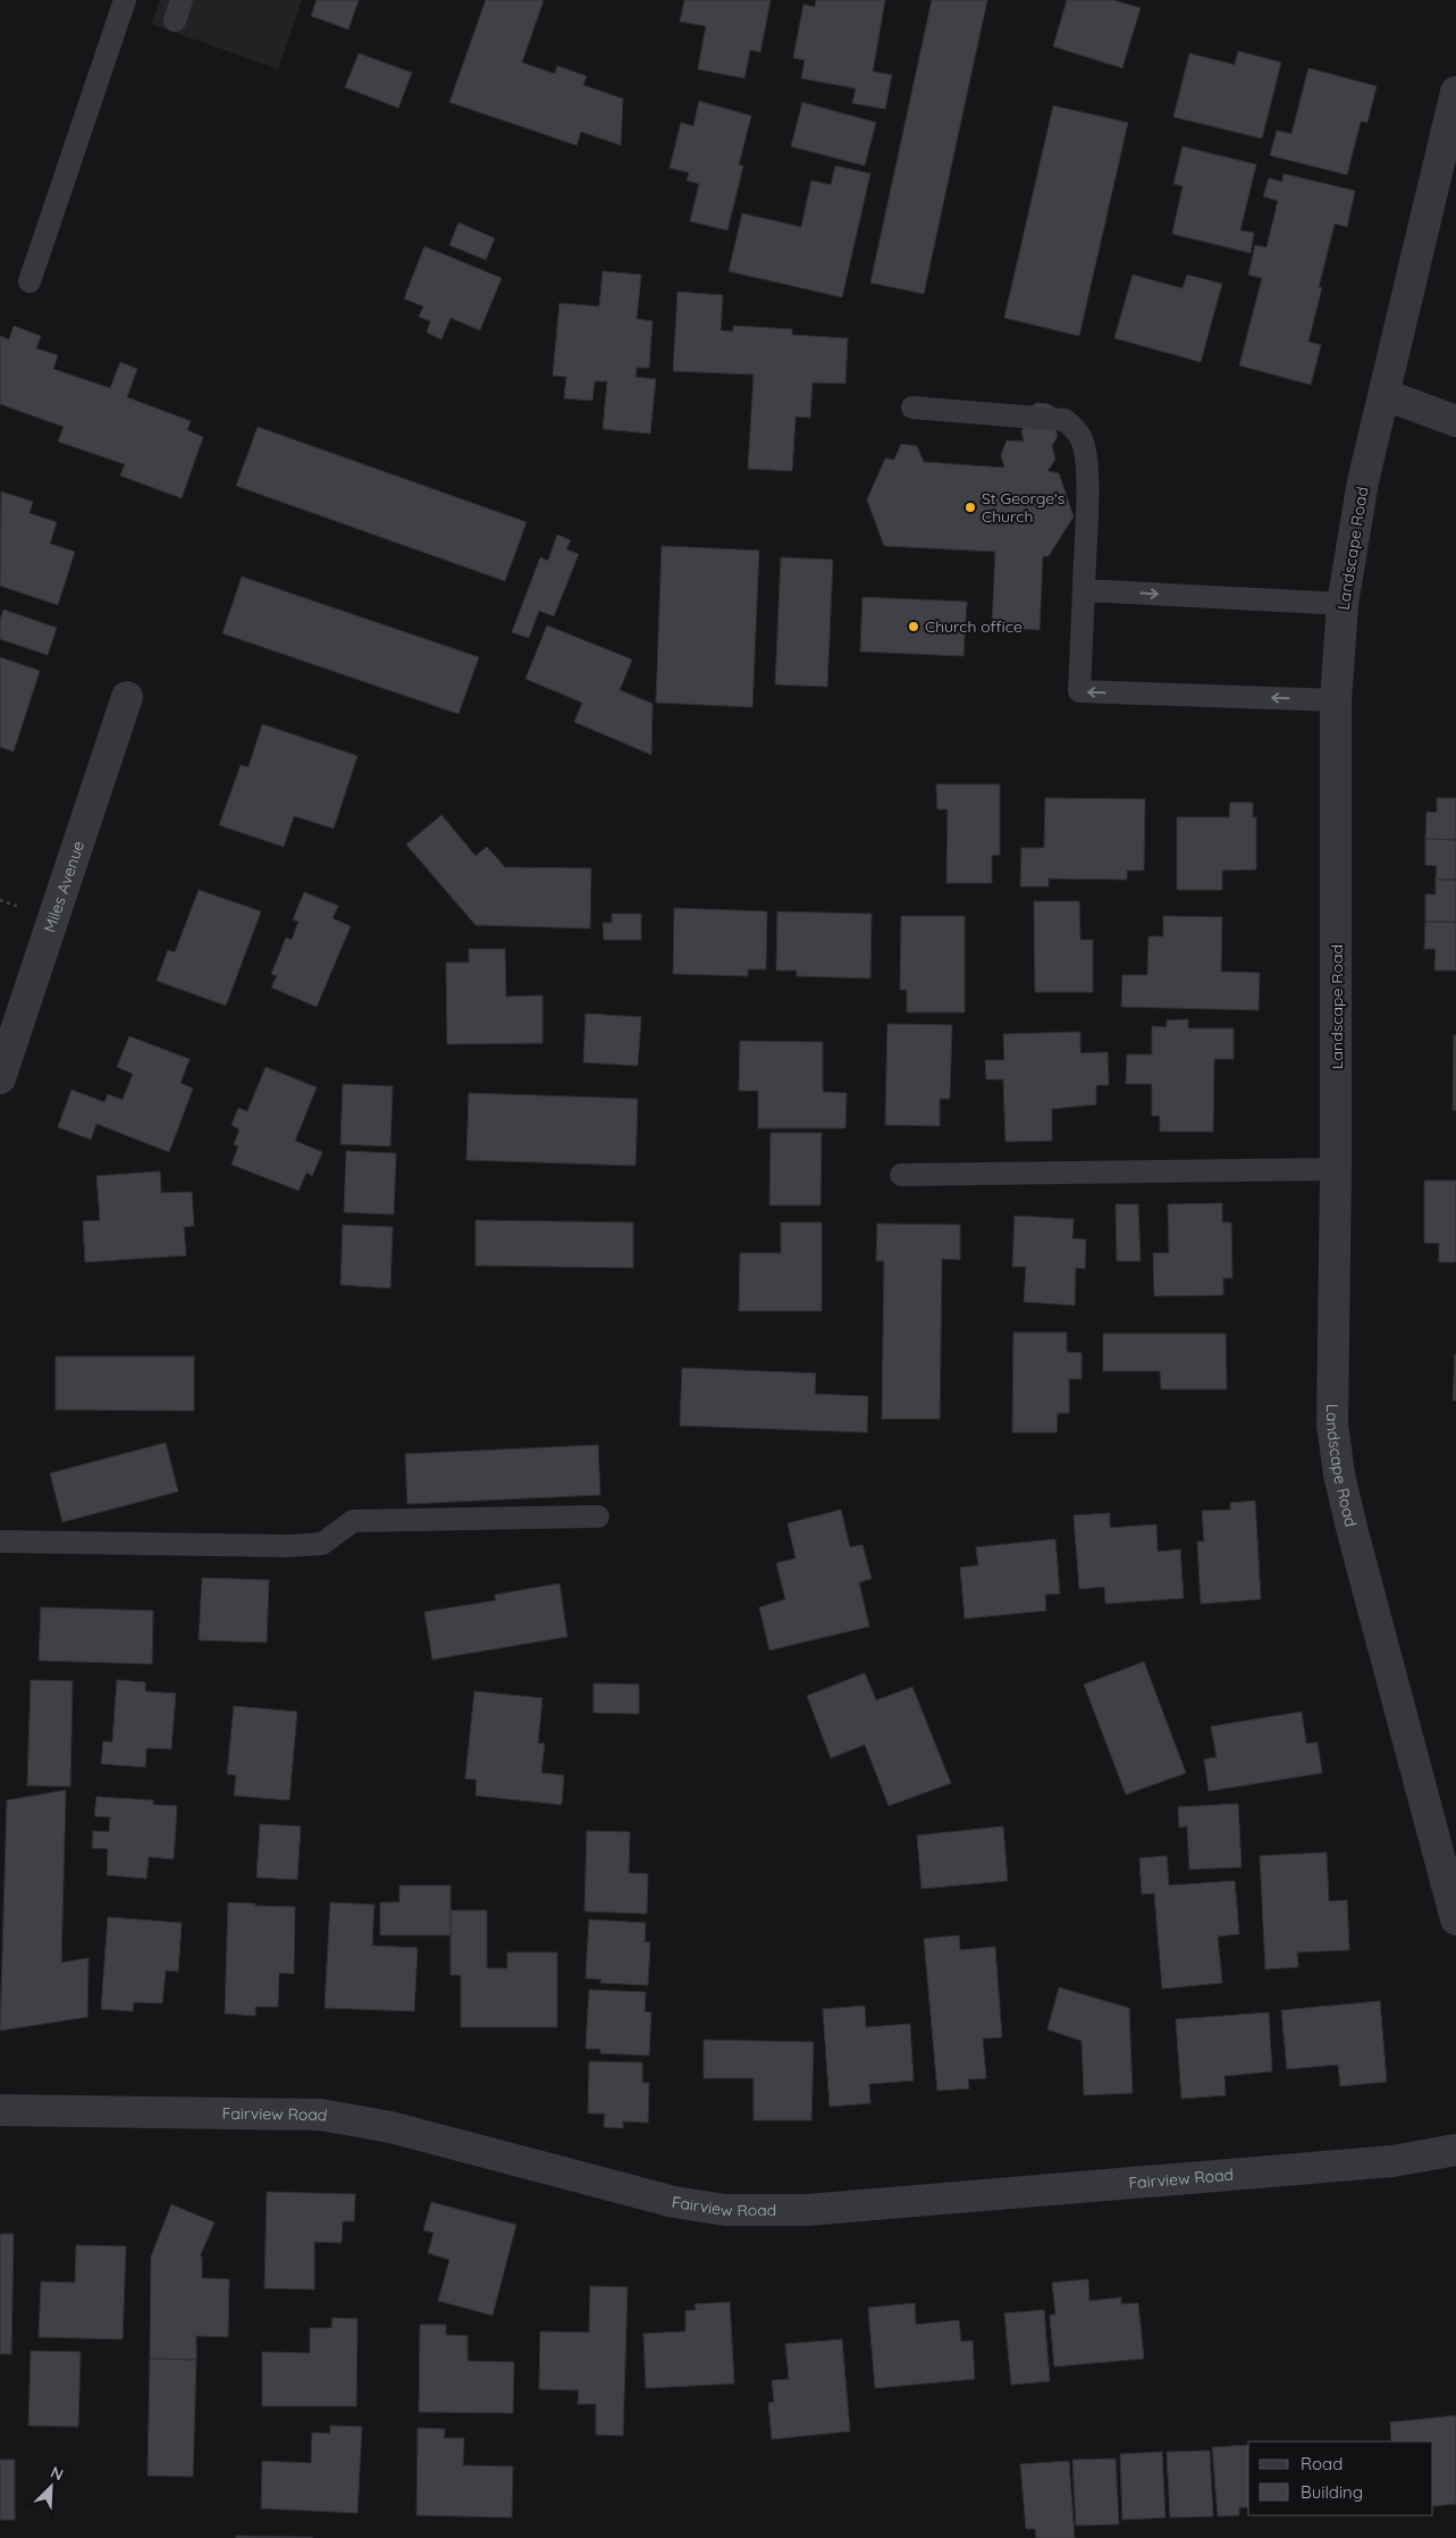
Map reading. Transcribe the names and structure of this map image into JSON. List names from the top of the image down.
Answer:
{
  "streets": {
    "street": ["Landscape Road", "Miles Avenue", "Fairview Road"]
  },
  "places": ["St George's Church", "Church office"],
  "legend": ["Road", "Building"],
  "north": "top right"
}
